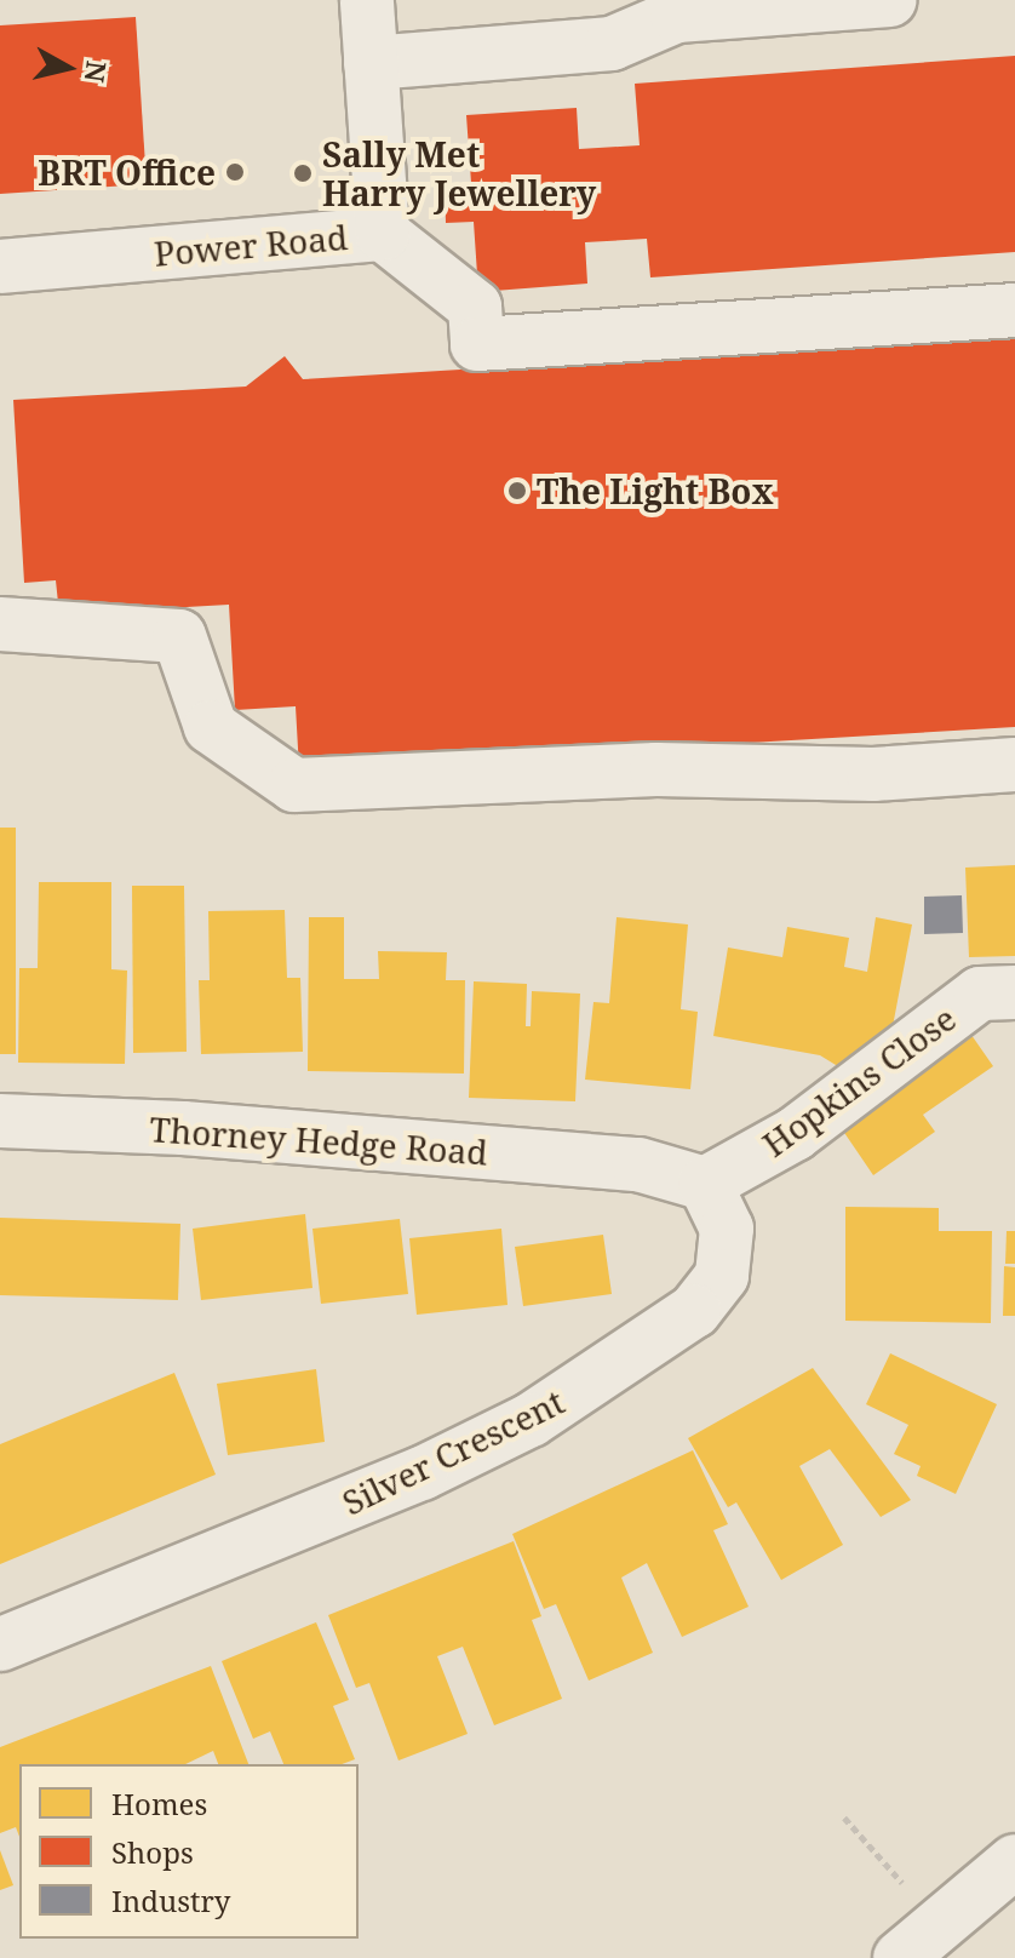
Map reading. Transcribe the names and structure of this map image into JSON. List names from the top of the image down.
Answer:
{
  "streets": {
    "street": [
      "Power Road",
      "Hopkins Close",
      "Thorney Hedge Road",
      "Silver Crescent"
    ]
  },
  "crossings": [
    ["Hopkins Close", "Thorney Hedge Road"],
    ["Hopkins Close", "Silver Crescent"],
    ["Thorney Hedge Road", "Silver Crescent"]
  ],
  "places": ["BRT Office", "Sally Met Harry Jewellery", "The Light Box"],
  "legend": ["Homes", "Shops", "Industry"],
  "north": "right"
}
